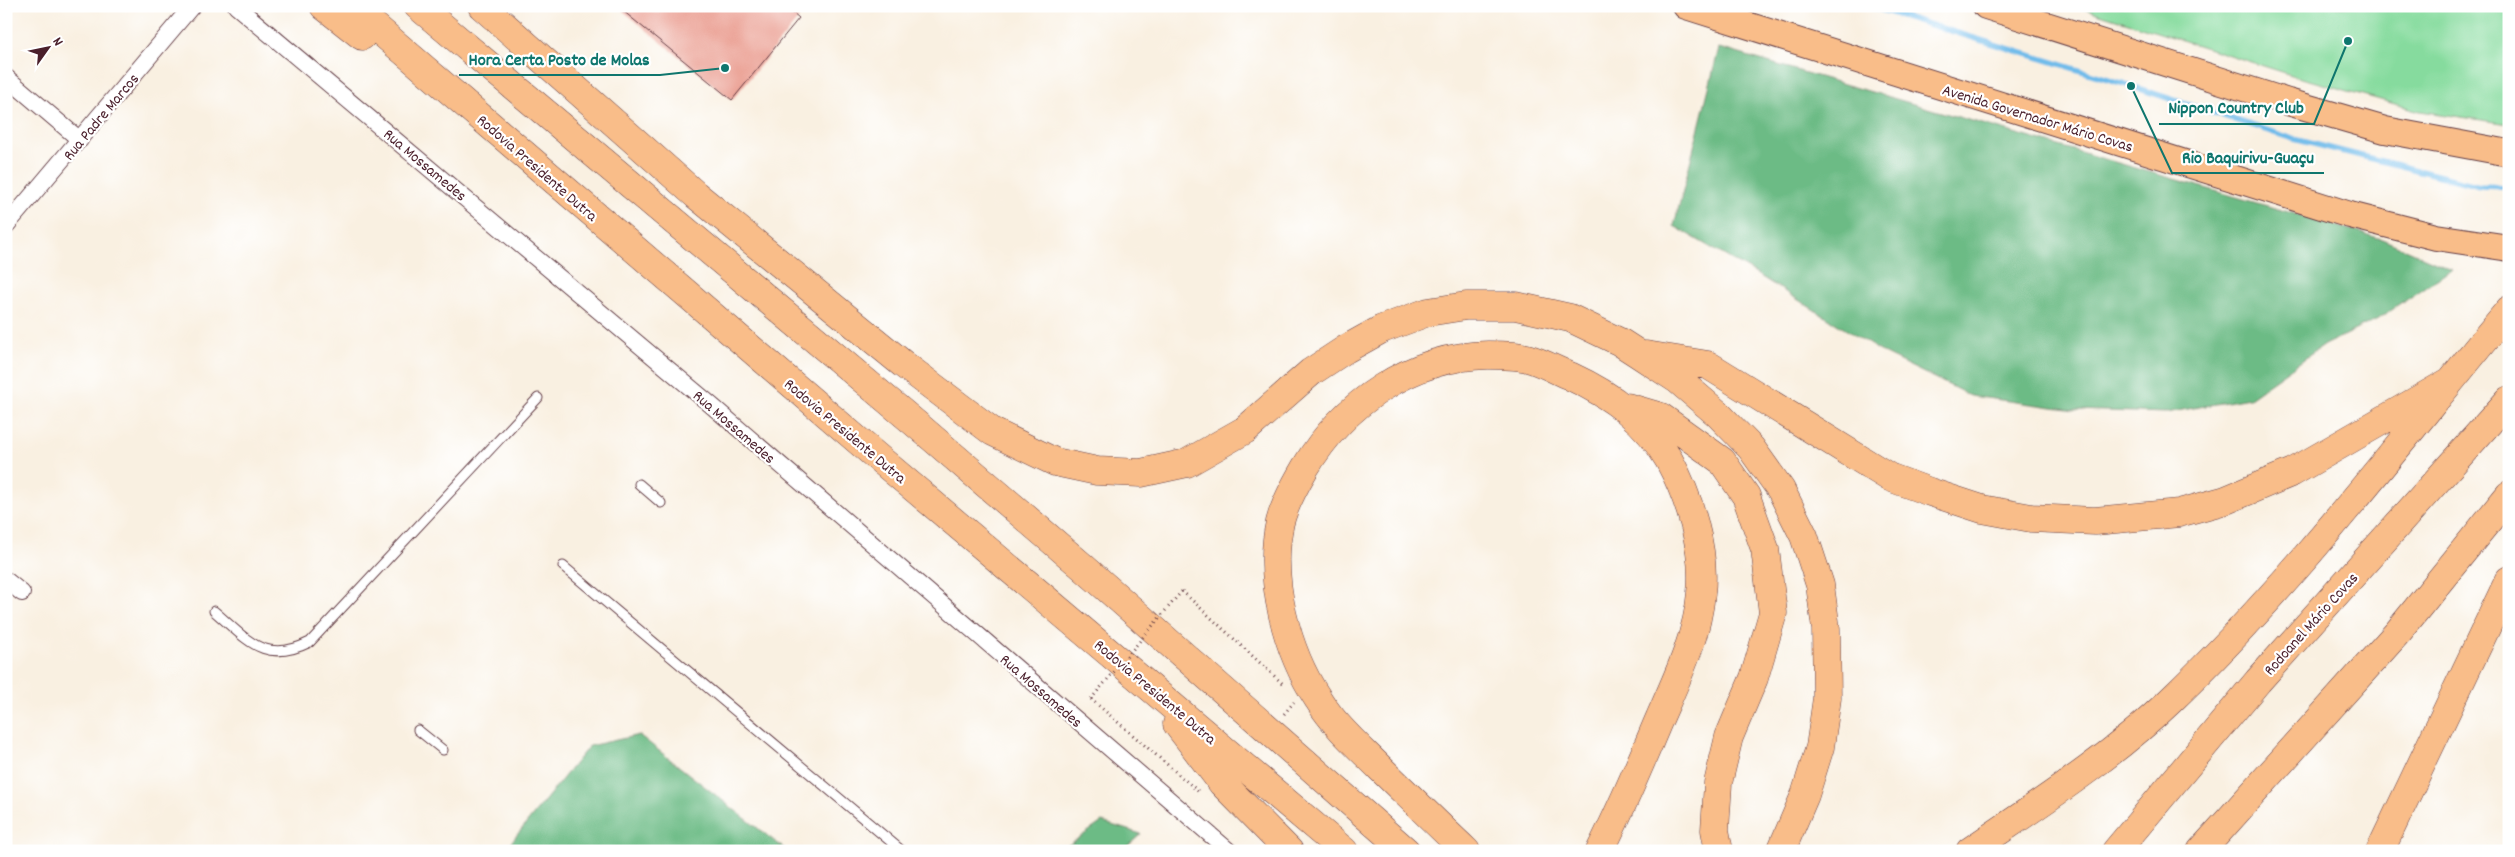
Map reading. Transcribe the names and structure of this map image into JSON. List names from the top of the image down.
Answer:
{
  "streets": {
    "highway": ["Rodovia Presidente Dutra", "Rodoanel Mário Covas"],
    "main road": ["Avenida Governador Mário Covas"],
    "street": ["Rua Padre Marcos", "Rua Mossamedes"]
  },
  "places": ["Nippon Country Club", "Hora Certa Posto de Molas", "Rio Baquirivu-Guaçu"],
  "north": "top right"
}
